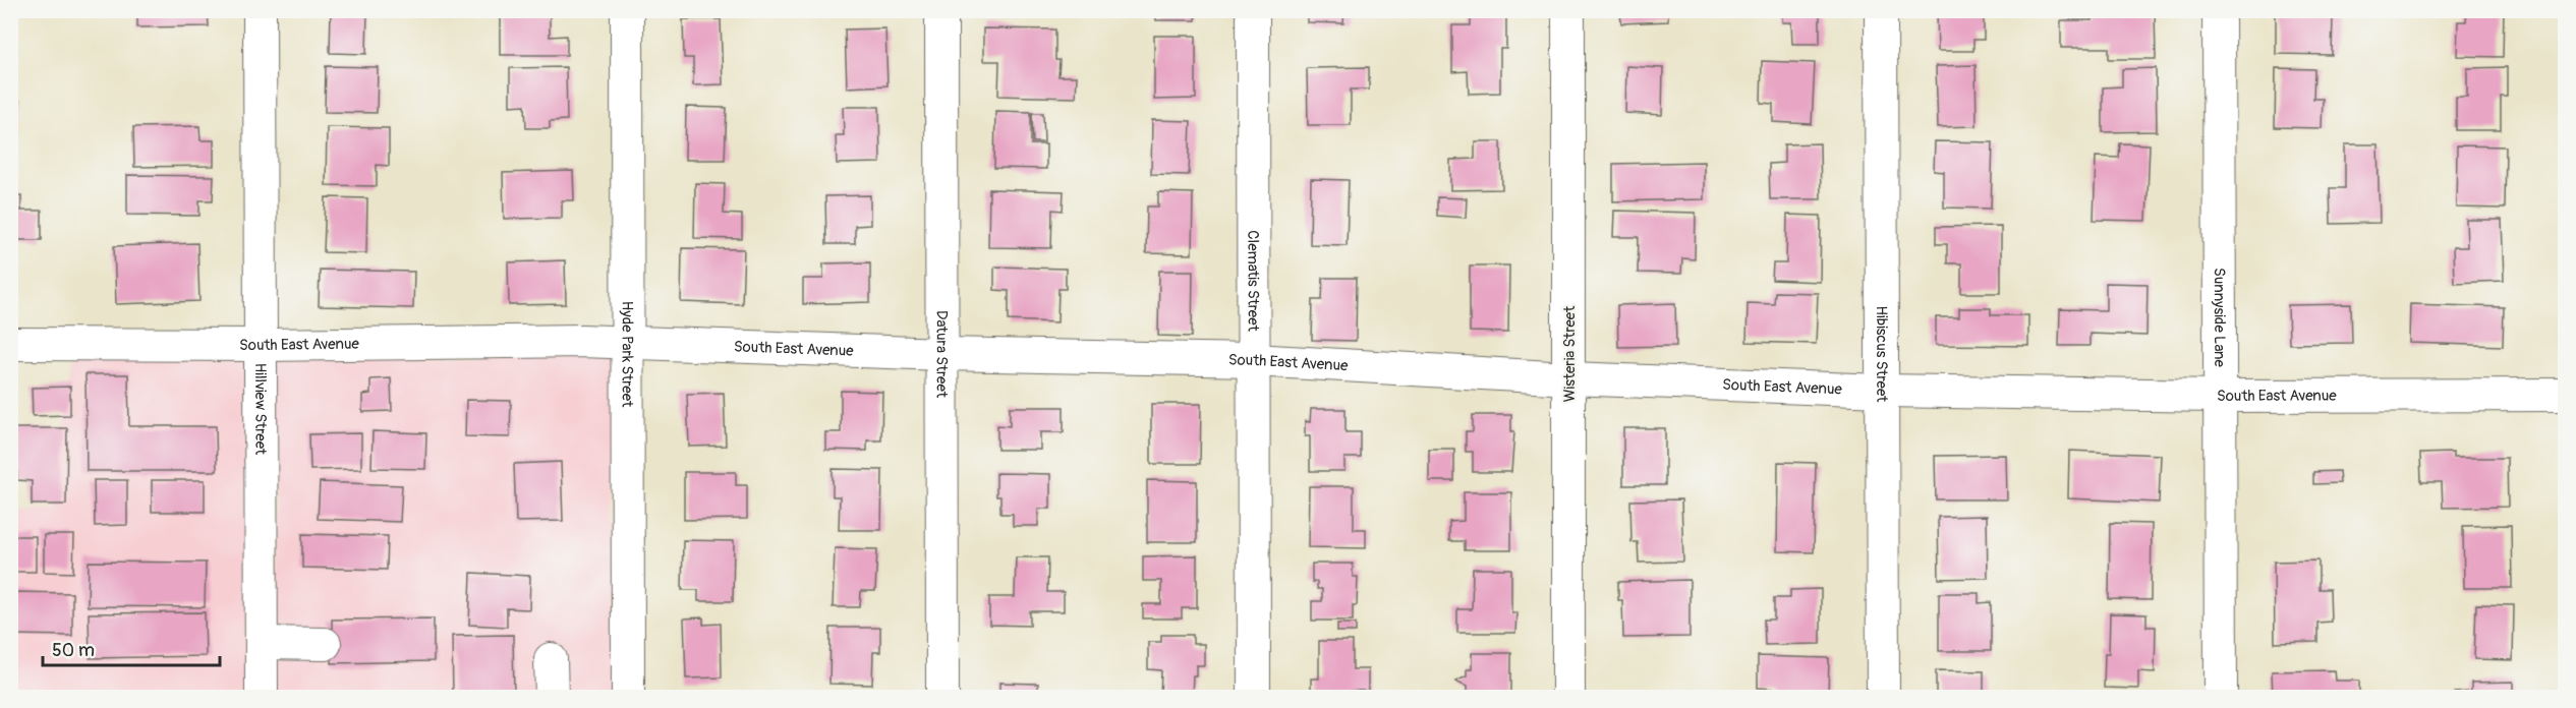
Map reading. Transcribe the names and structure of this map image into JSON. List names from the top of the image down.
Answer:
{
  "streets": {
    "street": [
      "Clematis Street",
      "Sunnyside Lane",
      "South East Avenue",
      "Hyde Park Street",
      "Datura Street",
      "Wisteria Street",
      "Hibiscus Street",
      "Hillview Street"
    ]
  },
  "crossings": [
    ["Clematis Street", "South East Avenue"],
    ["Sunnyside Lane", "South East Avenue"],
    ["South East Avenue", "Hyde Park Street"],
    ["South East Avenue", "Datura Street"],
    ["South East Avenue", "Wisteria Street"],
    ["South East Avenue", "Hibiscus Street"],
    ["South East Avenue", "Hillview Street"]
  ],
  "scale_bar": "50 m"
}
